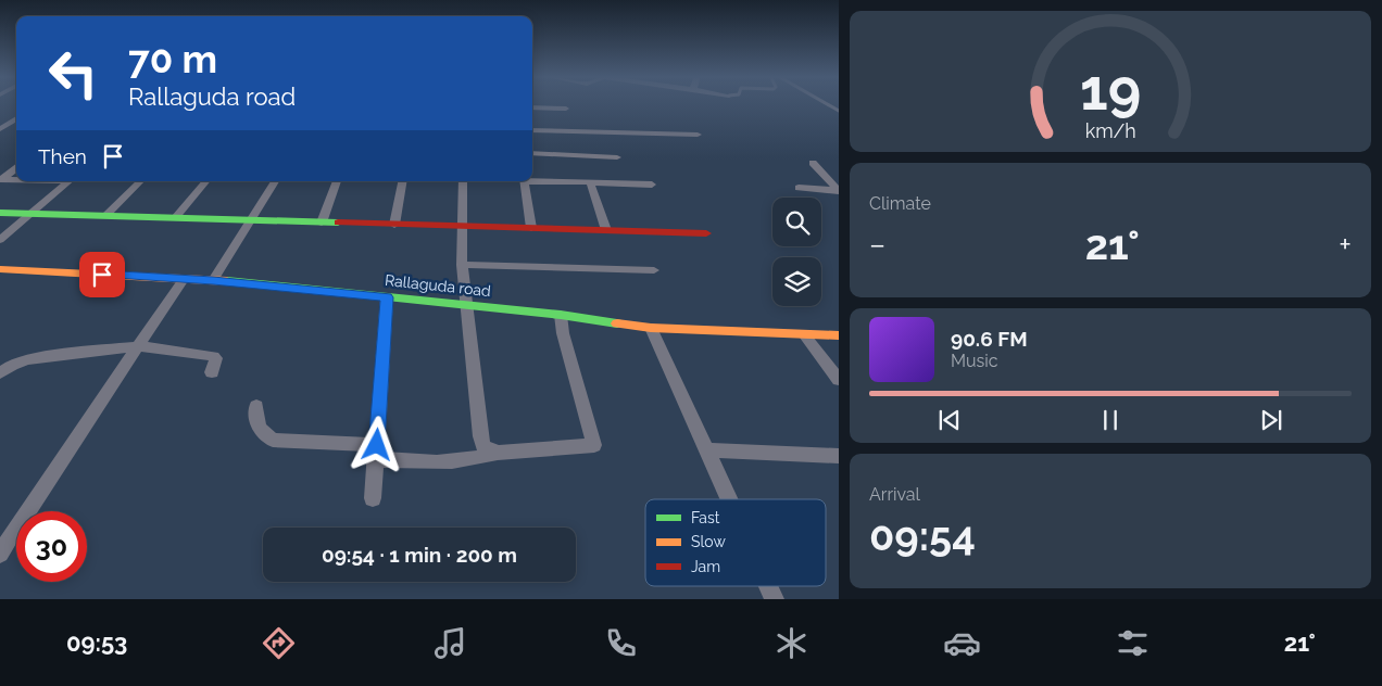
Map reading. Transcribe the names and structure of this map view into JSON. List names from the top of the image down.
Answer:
{
  "streets": {
    "street": ["Rallaguda road"]
  },
  "legend": ["Fast", "Slow", "Jam"],
  "page": {
    "turn": ["70 m", "Rallaguda road"],
    "then": "Then",
    "tile": [
      "Climate",
      ["Arrival", "09:54"]
    ],
    "heat": ["−", "21°", "+"],
    "song": ["90.6 FM", "Music"],
    "limit": "30",
    "trip": "09:54 · 1 min · 200 m",
    "tabs": ["09:53", "21°"],
    "gauge": ["19", "km/h"]
  }
}
